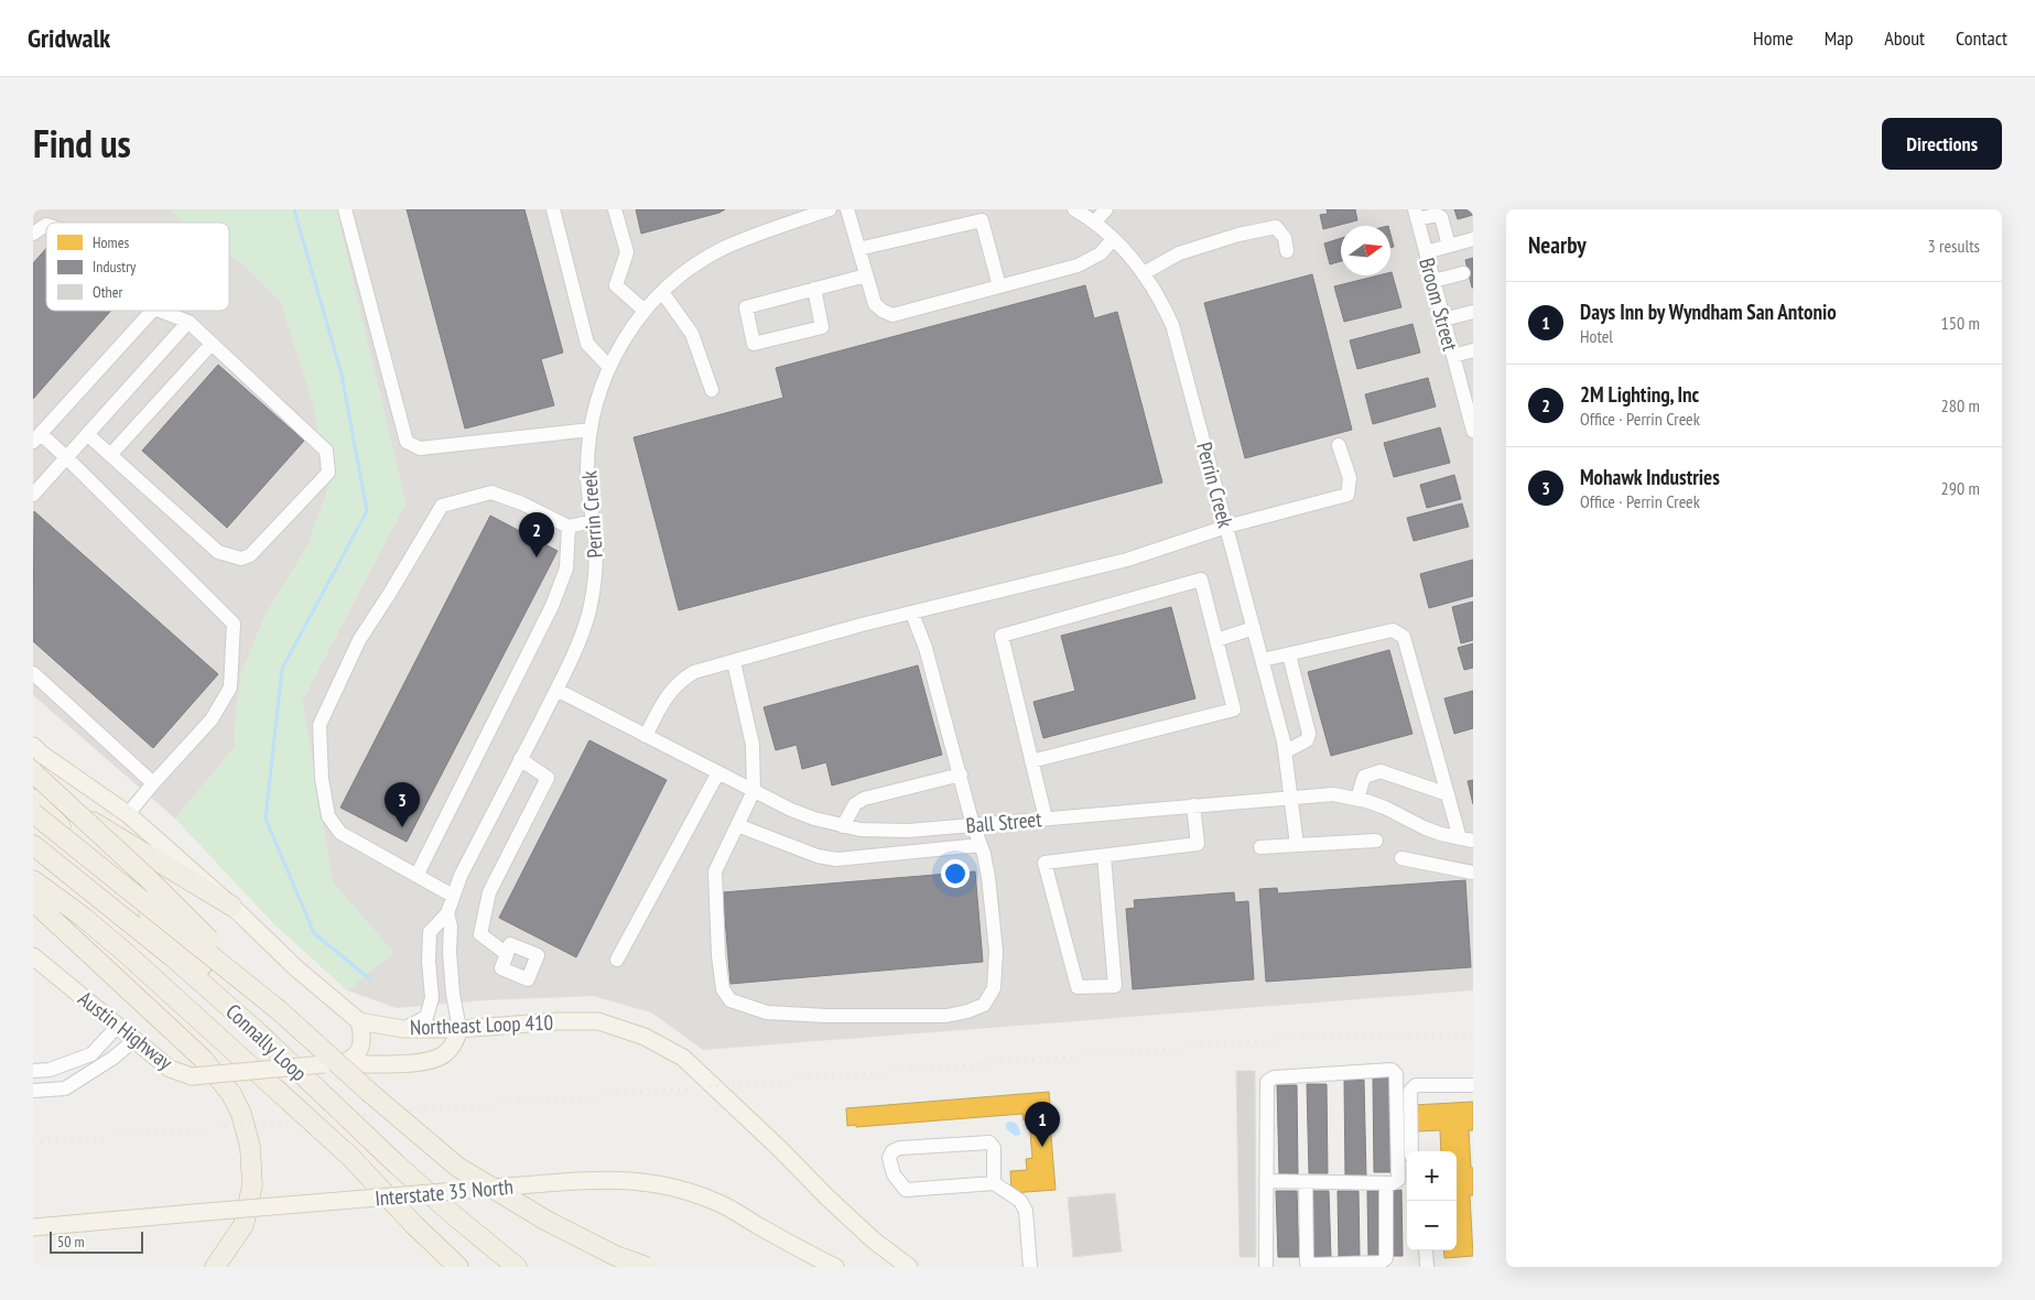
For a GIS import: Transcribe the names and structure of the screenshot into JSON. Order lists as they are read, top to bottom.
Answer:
{
  "streets": {
    "highway": ["Connally Loop"],
    "main road": ["Northeast Loop 410", "Austin Highway", "Interstate 35 North"],
    "street": ["Broom Street", "Perrin Creek", "Ball Street"]
  },
  "crossings": [
    ["Perrin Creek", "Ball Street"],
    ["Perrin Creek", "Northeast Loop 410"],
    ["Perrin Creek", "Austin Highway"],
    ["Northeast Loop 410", "Austin Highway"]
  ],
  "legend": ["Homes", "Industry", "Other"],
  "scale_bar": "50 m",
  "north": "right",
  "page": {
    "header": "Gridwalk",
    "nav": [
      "Home",
      "Map",
      "About",
      "Contact"
    ],
    "title": "Find us",
    "buttons": "Directions",
    "heading": ["Nearby", "3 results"],
    "list": [
      {
        "mark": "1",
        "name": "Days Inn by Wyndham San Antonio",
        "note": "Hotel",
        "value": "150 m"
      },
      {
        "mark": "2",
        "name": "2M Lighting, Inc",
        "note": "Office · Perrin Creek",
        "value": "280 m"
      },
      {
        "mark": "3",
        "name": "Mohawk Industries",
        "note": "Office · Perrin Creek",
        "value": "290 m"
      }
    ],
    "pins": ["2", "3", "1"],
    "map_buttons": ["+", "−"],
    "scale": "50 m"
  }
}
